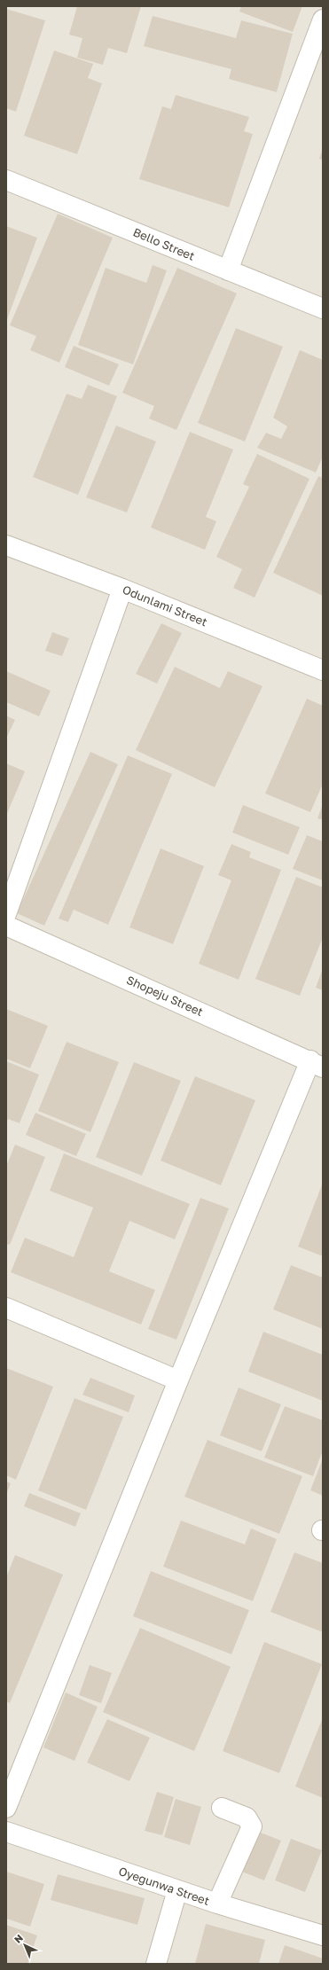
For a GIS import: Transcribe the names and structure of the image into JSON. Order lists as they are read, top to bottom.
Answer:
{
  "streets": {
    "street": [
      "Bello Street",
      "Odunlami Street",
      "Shopeju Street",
      "Oyegunwa Street"
    ]
  },
  "north": "top left"
}
